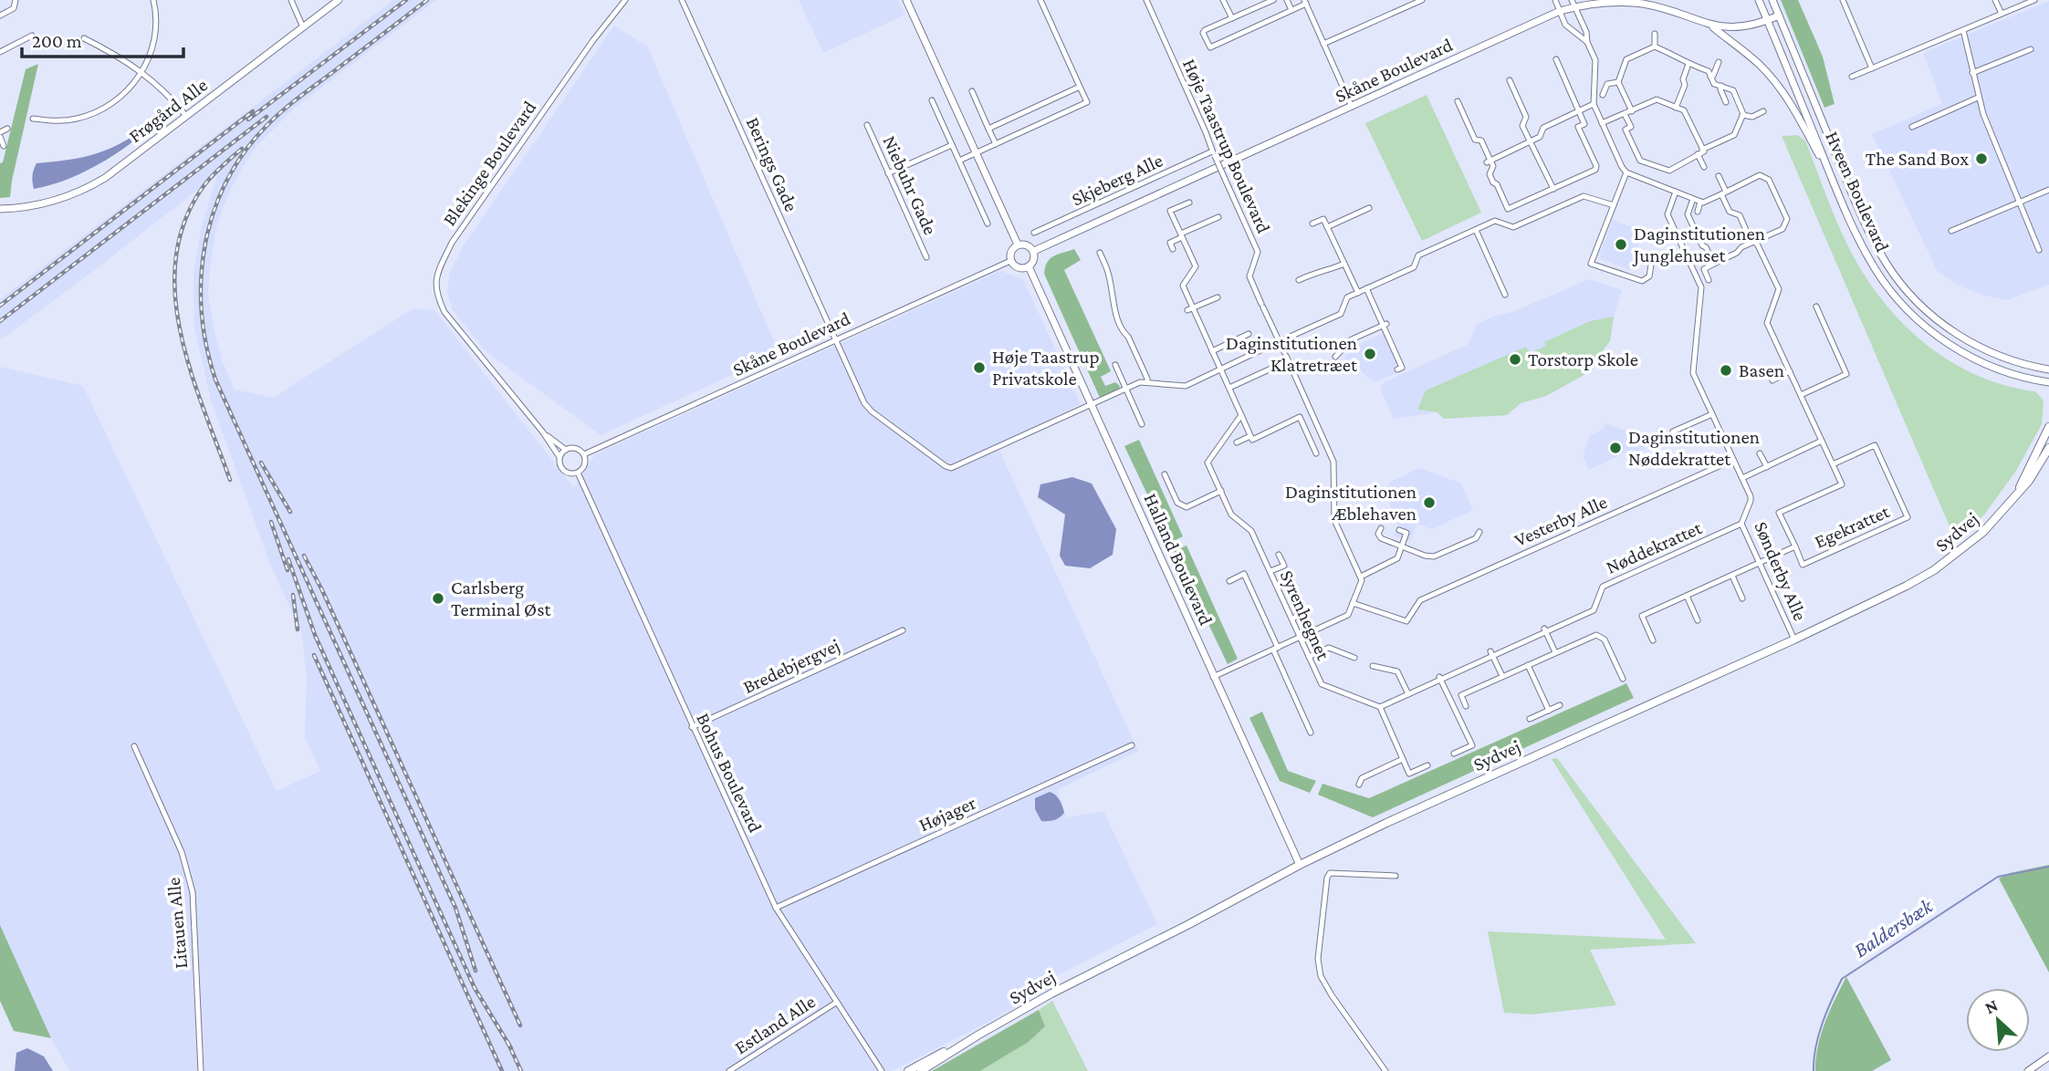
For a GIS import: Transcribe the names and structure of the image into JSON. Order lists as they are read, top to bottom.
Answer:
{
  "streets": {
    "main road": ["Sydvej"],
    "street": [
      "Skåne Boulevard",
      "Frøgård Alle",
      "Høje Taastrup Boulevard",
      "Blekinge Boulevard",
      "Berings Gade",
      "Skjeberg Alle",
      "Niebuhr Gade",
      "Hveen Boulevard",
      "Vesterby Alle",
      "Egekrattet",
      "Nøddekrattet",
      "Halland Boulevard",
      "Sønderby Alle",
      "Syrenhegnet",
      "Bredebjergvej",
      "Bohus Boulevard",
      "Højager",
      "Litauen Alle",
      "Estland Alle"
    ]
  },
  "crossings": [
    ["Skåne Boulevard", "Berings Gade"],
    ["Skåne Boulevard", "Hveen Boulevard"],
    ["Skåne Boulevard", "Halland Boulevard"],
    ["Skåne Boulevard", "Bohus Boulevard"],
    ["Høje Taastrup Boulevard", "Skjeberg Alle"],
    ["Berings Gade", "Halland Boulevard"],
    ["Vesterby Alle", "Sønderby Alle"],
    ["Egekrattet", "Sønderby Alle"],
    ["Sydvej", "Halland Boulevard"],
    ["Sydvej", "Sønderby Alle"],
    ["Nøddekrattet", "Sønderby Alle"],
    ["Bredebjergvej", "Bohus Boulevard"],
    ["Bohus Boulevard", "Højager"],
    ["Bohus Boulevard", "Estland Alle"]
  ],
  "water": ["Baldersbæk"],
  "places": [
    "The Sand Box",
    "Daginstitutionen Junglehuset",
    "Daginstitutionen Klatretræet",
    "Torstorp Skole",
    "Høje Taastrup Privatskole",
    "Basen",
    "Daginstitutionen Nøddekrattet",
    "Daginstitutionen Æblehaven",
    "Carlsberg Terminal Øst"
  ],
  "scale_bar": "200 m",
  "north": "top left"
}
